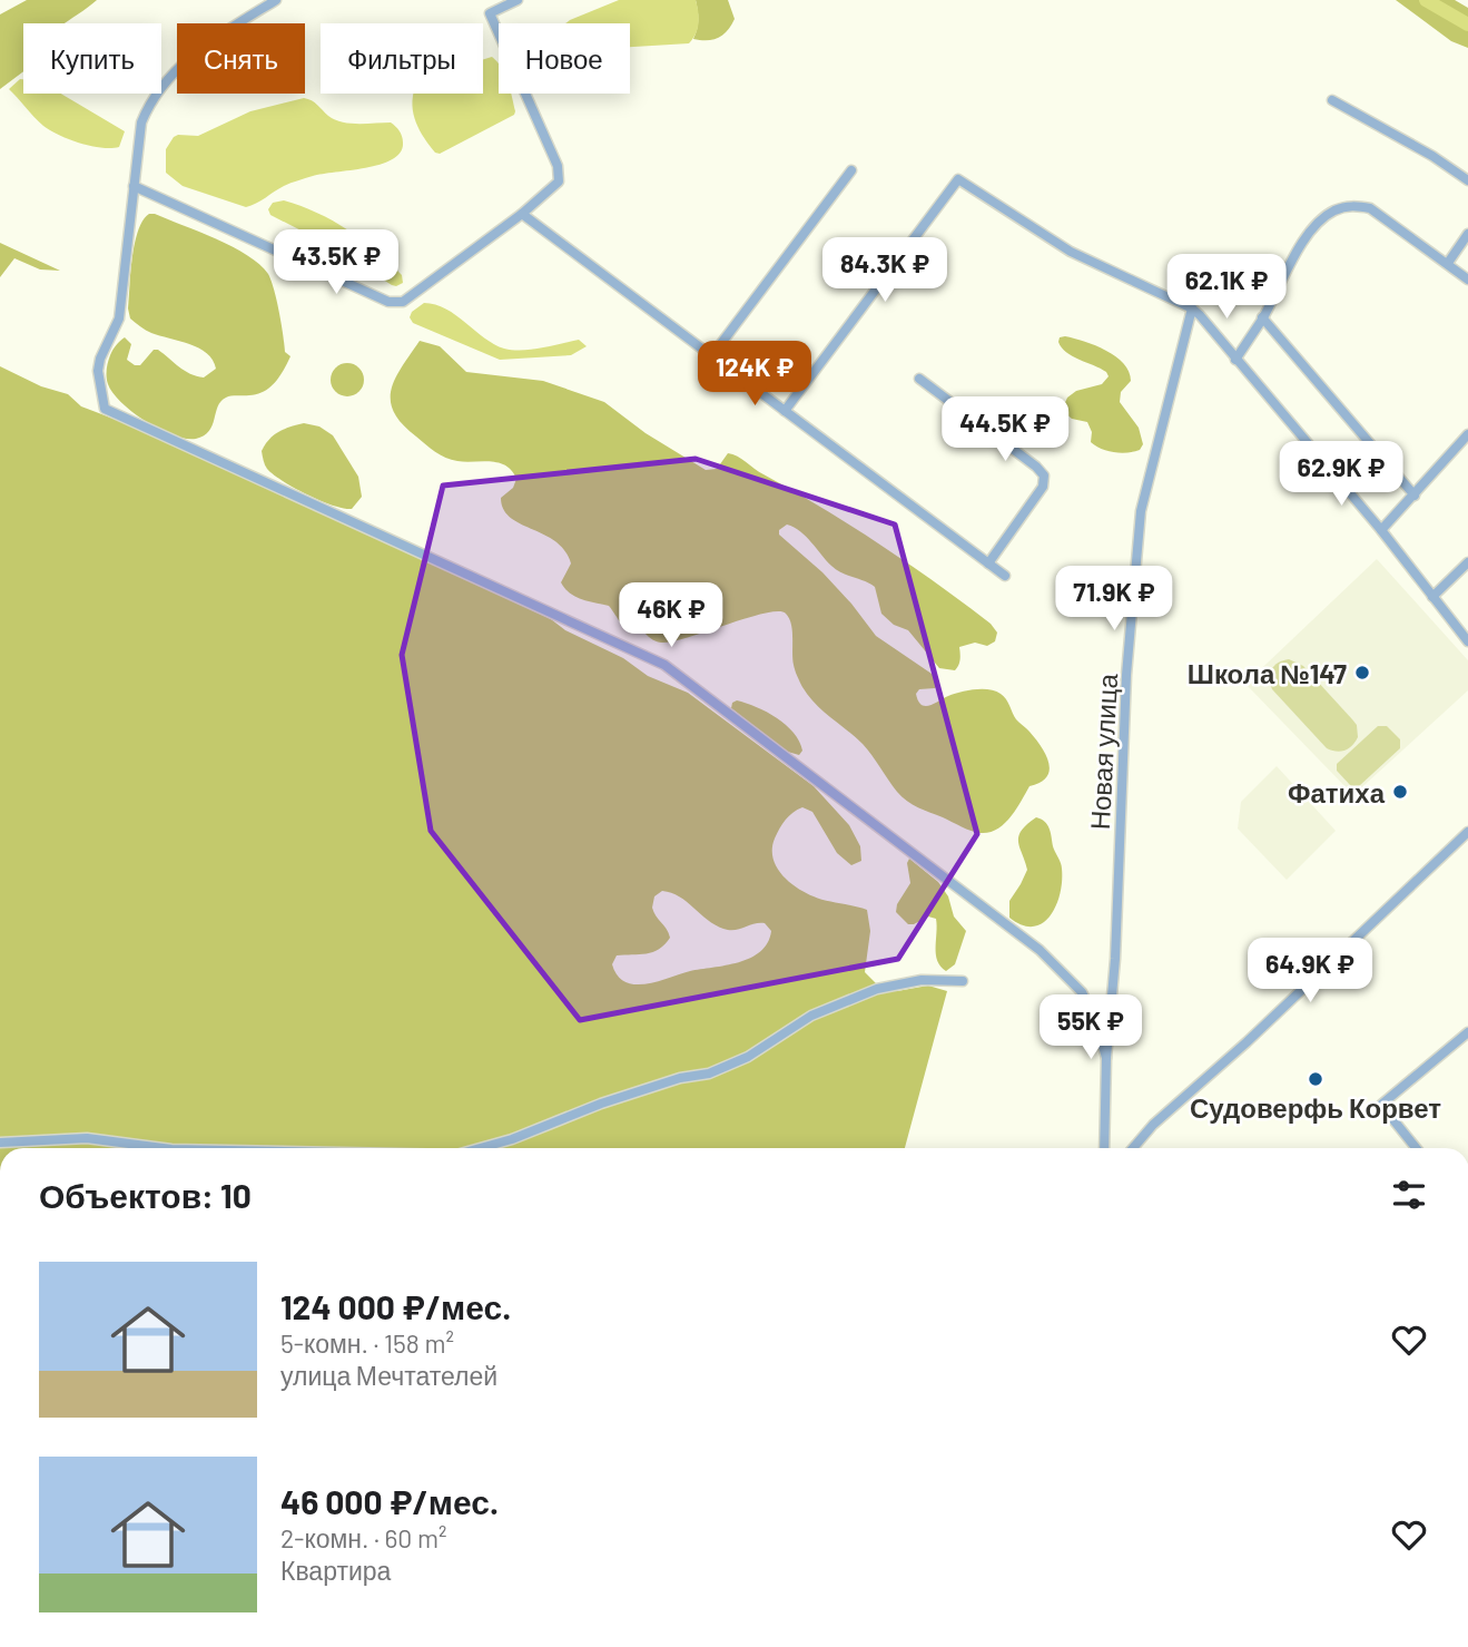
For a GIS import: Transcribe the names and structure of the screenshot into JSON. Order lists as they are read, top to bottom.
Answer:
{
  "streets": {
    "street": ["Новая улица"]
  },
  "places": ["Школа №147", "Фатиха", "Судоверфь Корвет"],
  "page": {
    "chip": [
      "Купить",
      "Снять",
      "Фильтры",
      "Новое"
    ],
    "price": [
      "43.5K ₽",
      "84.3K ₽",
      "62.1K ₽",
      "124K ₽",
      "44.5K ₽",
      "62.9K ₽",
      "71.9K ₽",
      "46K ₽",
      "64.9K ₽",
      "55K ₽"
    ],
    "heading": "Объектов: 10",
    "list": [
      {
        "name": "124 000 ₽/мес.",
        "note": "5-комн. · 158 m² · улица Мечтателей"
      },
      {
        "name": "46 000 ₽/мес.",
        "note": "2-комн. · 60 m² · Квартира"
      }
    ]
  }
}
